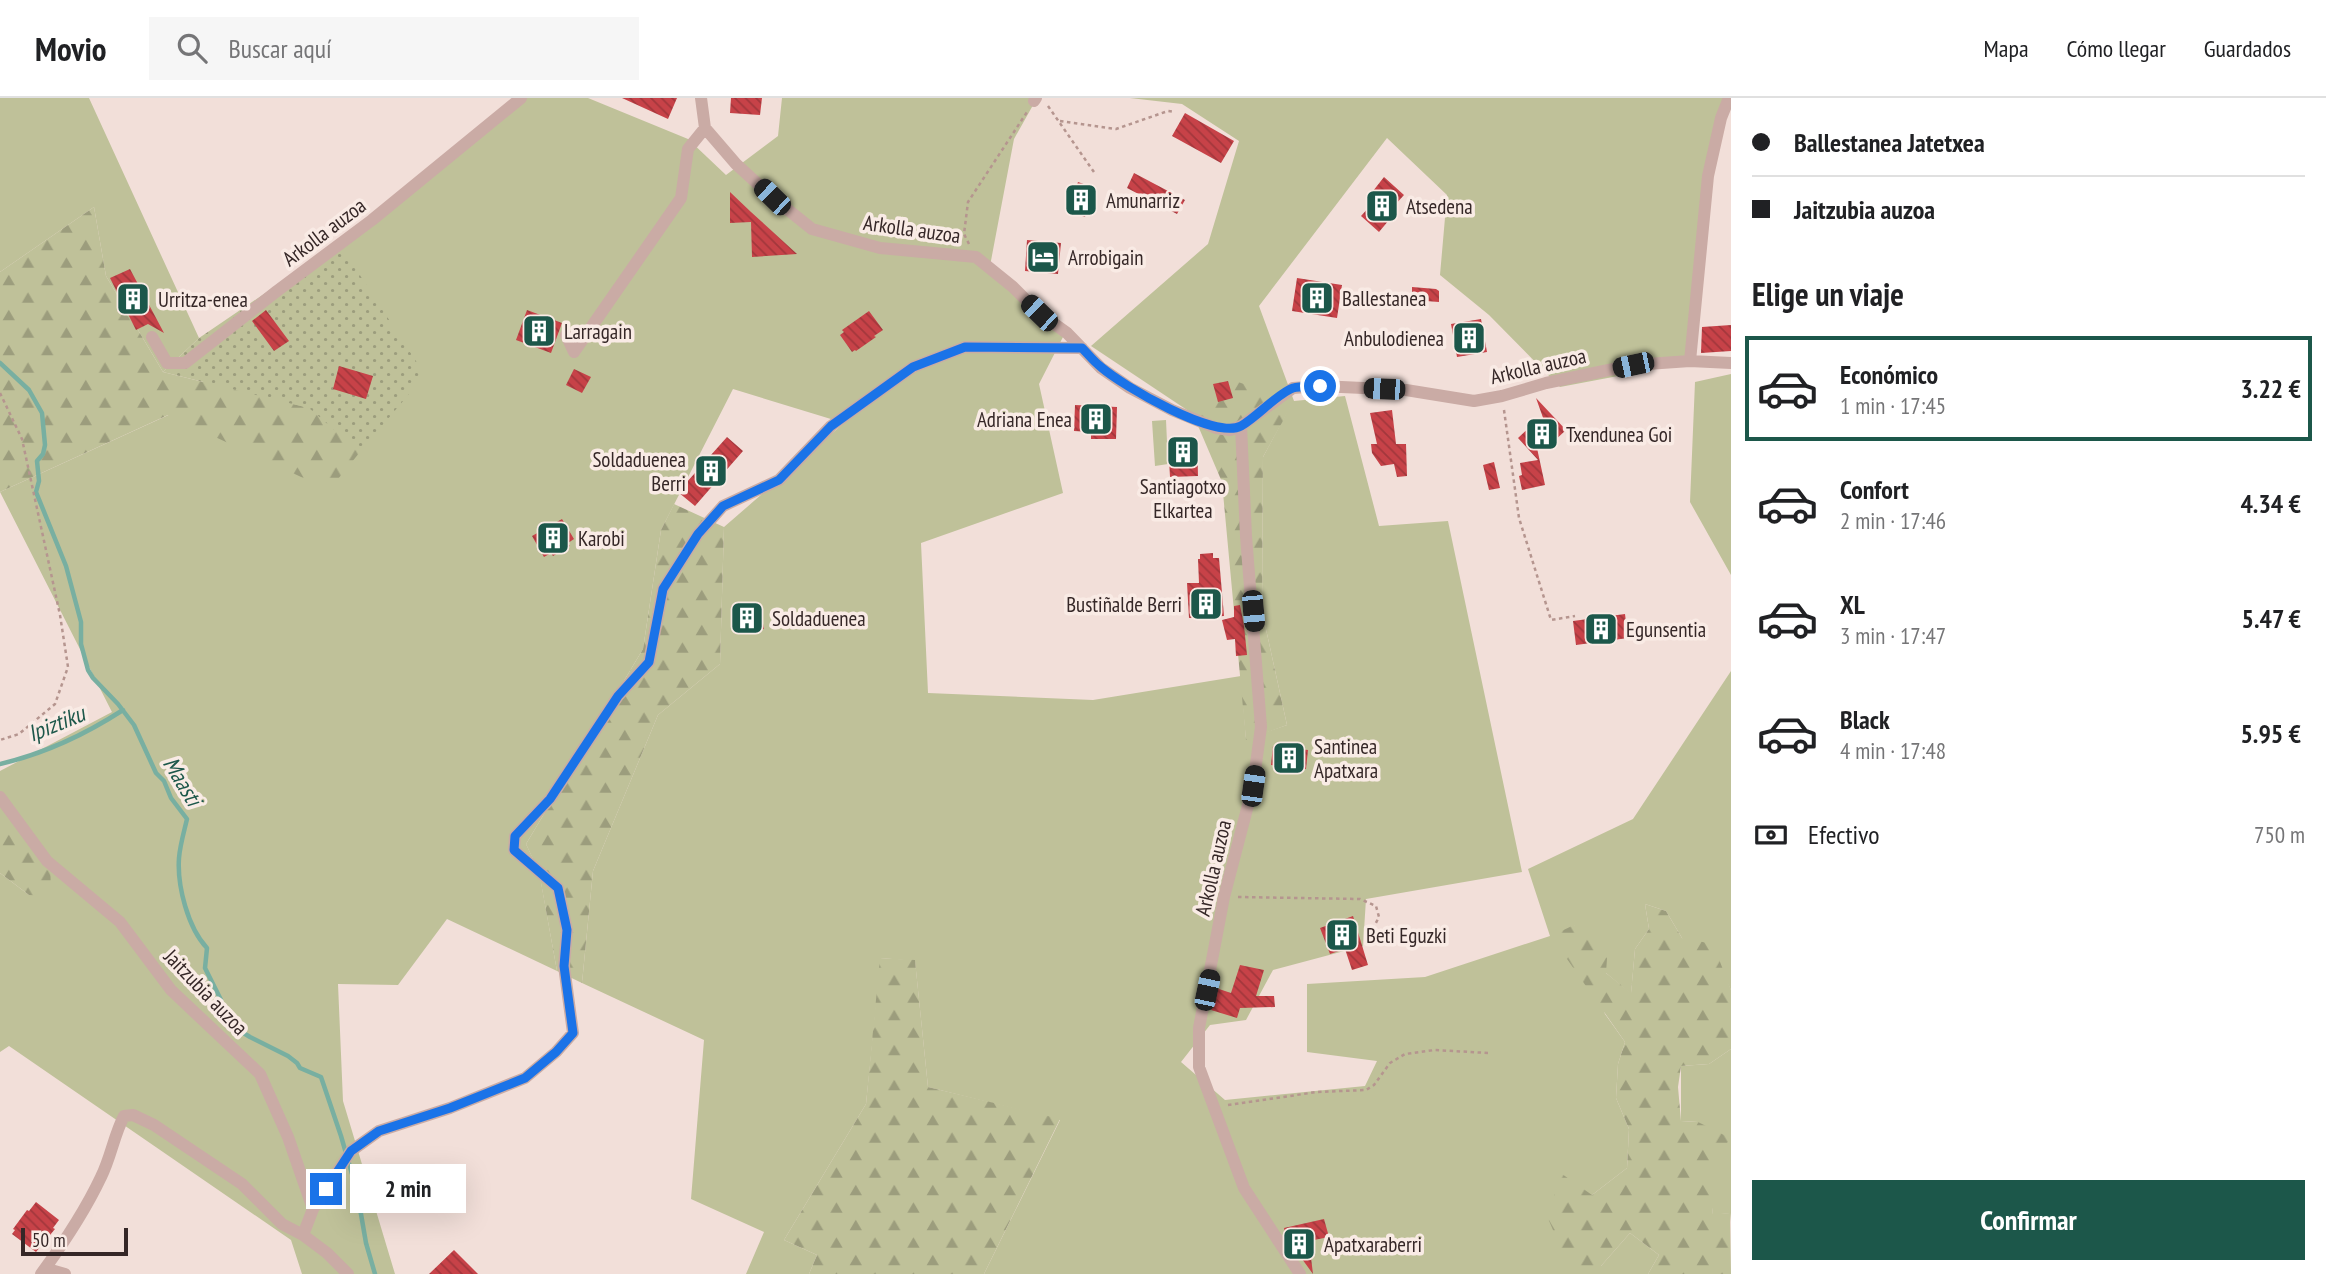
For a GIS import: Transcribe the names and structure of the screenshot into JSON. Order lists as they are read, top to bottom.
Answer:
{
  "streets": {
    "street": ["Arkolla auzoa", "Jaitzubia auzoa"]
  },
  "water": ["Ipiztiku", "Maasti"],
  "places": {
    "building": [
      "Amunarriz",
      "Atsedena",
      "Ballestanea",
      "Urritza-enea",
      "Larragain",
      "Anbulodienea",
      "Adriana Enea",
      "Txendunea Goi",
      "Santiagotxo Elkartea",
      "Soldaduenea Berri",
      "Karobi",
      "Bustiñalde Berri",
      "Soldaduenea",
      "Egunsentia",
      "Santinea Apatxara",
      "Beti Eguzki",
      "Apatxaraberri"
    ],
    "hotel": ["Arrobigain"]
  },
  "scale_bar": "50 m",
  "page": {
    "header": "Movio",
    "search": "Buscar aquí",
    "nav": ["Mapa", "Cómo llegar", "Guardados"],
    "banner": ["Ballestanea Jatetxea", "Jaitzubia auzoa"],
    "heading": "Elige un viaje",
    "list": [
      {
        "name": "Económico",
        "note": "1 min · 17:45",
        "value": "3.22 €"
      },
      {
        "name": "Confort",
        "note": "2 min · 17:46",
        "value": "4.34 €"
      },
      {
        "name": "XL",
        "note": "3 min · 17:47",
        "value": "5.47 €"
      },
      {
        "name": "Black",
        "note": "4 min · 17:48",
        "value": "5.95 €"
      }
    ],
    "pay": ["Efectivo", "750 m"],
    "bubble": "2 min",
    "buttons": "Confirmar",
    "scale": "50 m"
  }
}
